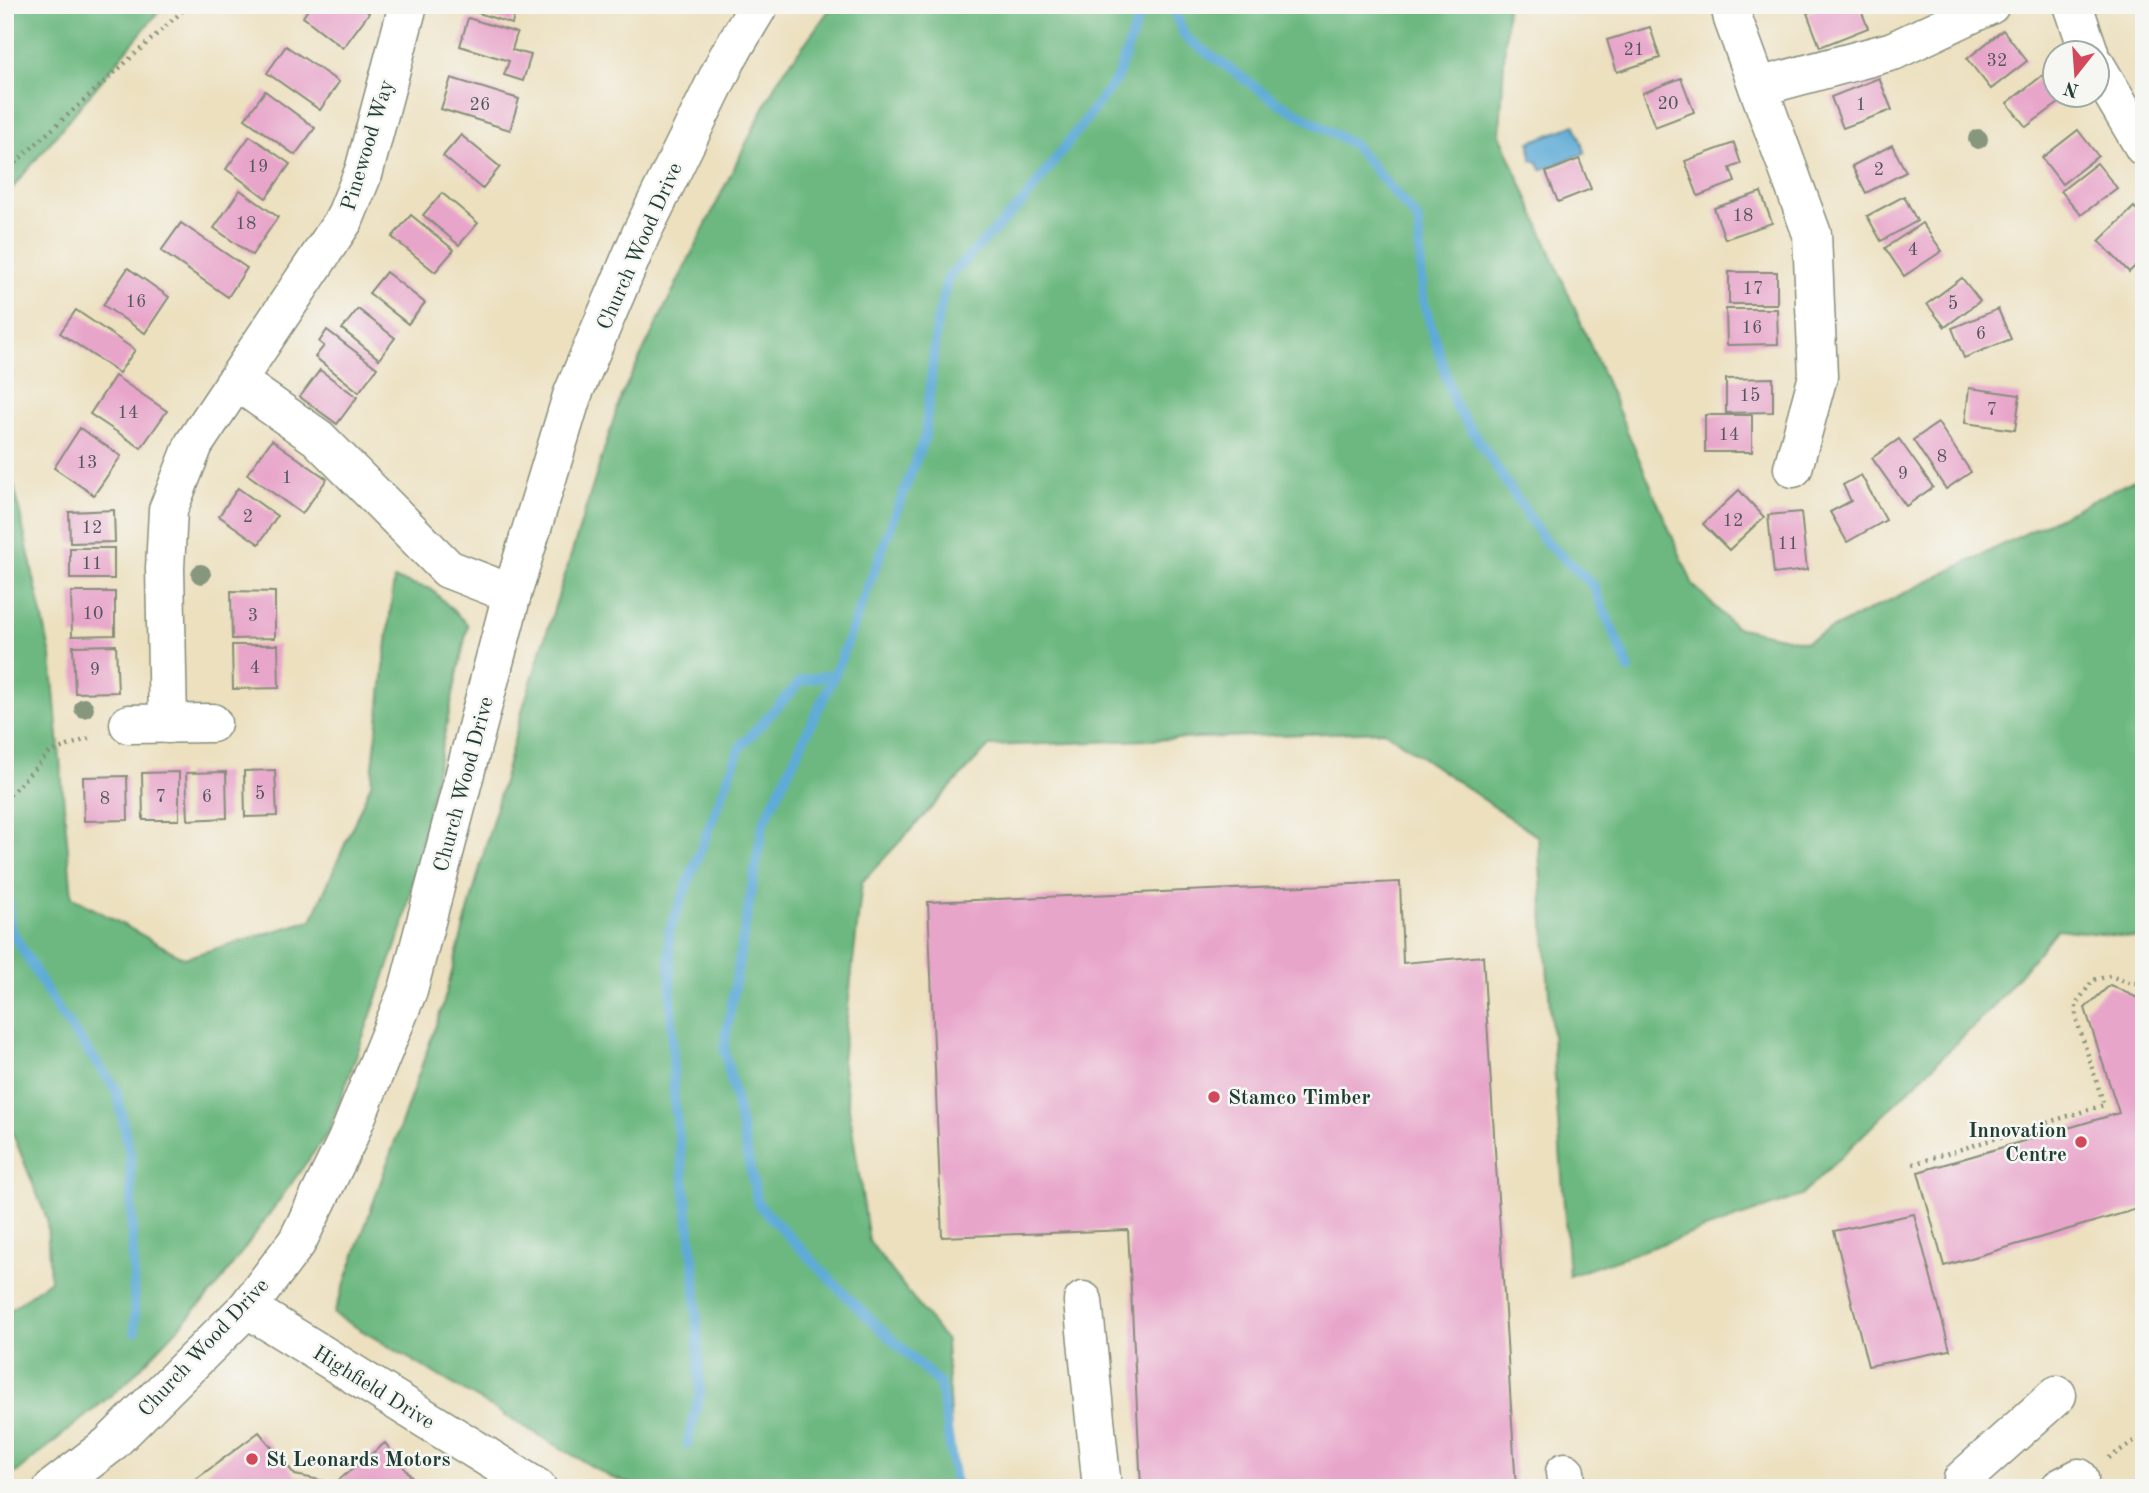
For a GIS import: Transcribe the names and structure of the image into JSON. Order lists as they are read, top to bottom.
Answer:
{
  "streets": {
    "street": ["Pinewood Way", "Church Wood Drive", "Highfield Drive"]
  },
  "crossings": [
    ["Church Wood Drive", "Highfield Drive"]
  ],
  "places": ["Stamco Timber", "Innovation Centre", "St Leonards Motors"],
  "house_numbers": [
    "21",
    "32",
    "20",
    "26",
    "1",
    "19",
    "2",
    "18",
    "18",
    "4",
    "17",
    "16",
    "5",
    "16",
    "6",
    "15",
    "7",
    "14",
    "14",
    "8",
    "13",
    "9",
    "1",
    "2",
    "12",
    "12",
    "11",
    "11",
    "10",
    "3",
    "4",
    "9",
    "5",
    "7",
    "6",
    "8"
  ],
  "north": "bottom"
}
